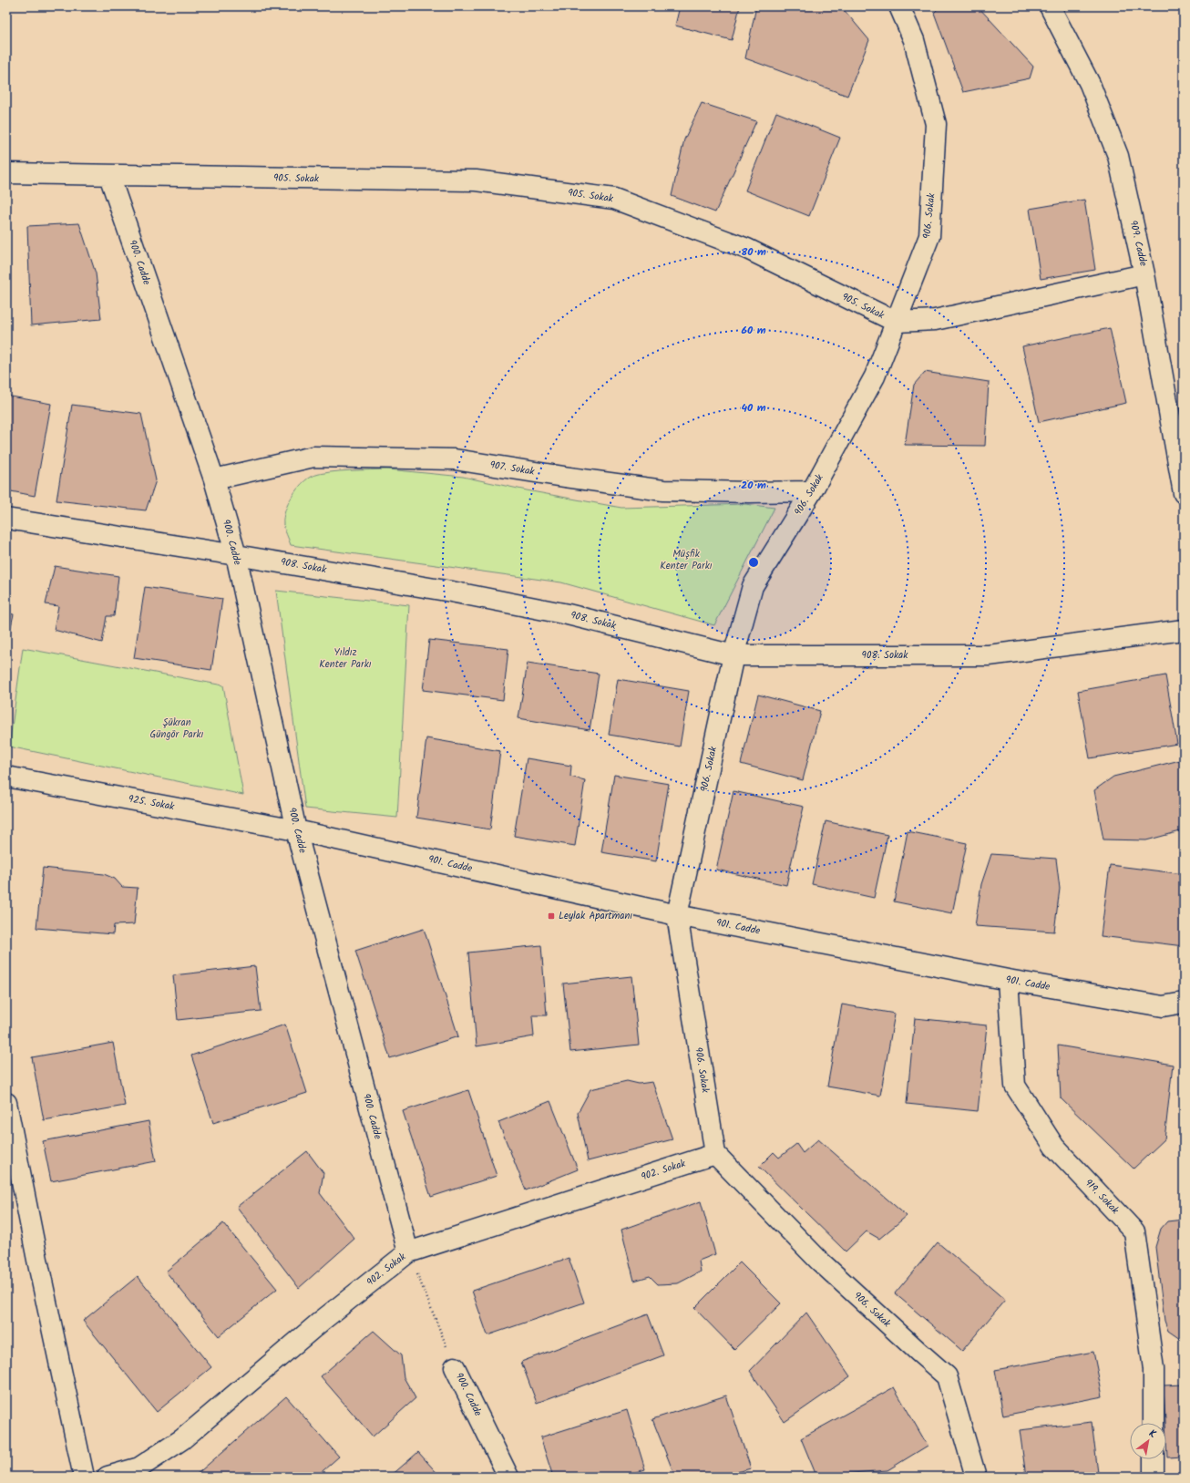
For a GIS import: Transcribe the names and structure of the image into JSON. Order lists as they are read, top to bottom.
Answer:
{
  "streets": {
    "street": [
      "905. Sokak",
      "906. Sokak",
      "909. Cadde",
      "900. Cadde",
      "907. Sokak",
      "908. Sokak",
      "925. Sokak",
      "901. Cadde",
      "902. Sokak",
      "919. Sokak"
    ]
  },
  "crossings": [
    ["905. Sokak", "906. Sokak"],
    ["905. Sokak", "909. Cadde"],
    ["905. Sokak", "900. Cadde"],
    ["906. Sokak", "907. Sokak"],
    ["906. Sokak", "908. Sokak"],
    ["906. Sokak", "901. Cadde"],
    ["906. Sokak", "902. Sokak"],
    ["900. Cadde", "907. Sokak"],
    ["900. Cadde", "908. Sokak"],
    ["900. Cadde", "925. Sokak"],
    ["900. Cadde", "901. Cadde"],
    ["900. Cadde", "902. Sokak"],
    ["925. Sokak", "901. Cadde"],
    ["901. Cadde", "919. Sokak"]
  ],
  "parks": ["Müşfik Kenter Parkı", "Yıldız Kenter Parkı", "Şükran Güngör Parkı"],
  "places": {
    "transit": ["Leylak Apartmanı"]
  },
  "north": "top right",
  "rings": [
    "80 m",
    "60 m",
    "40 m",
    "20 m"
  ]
}
